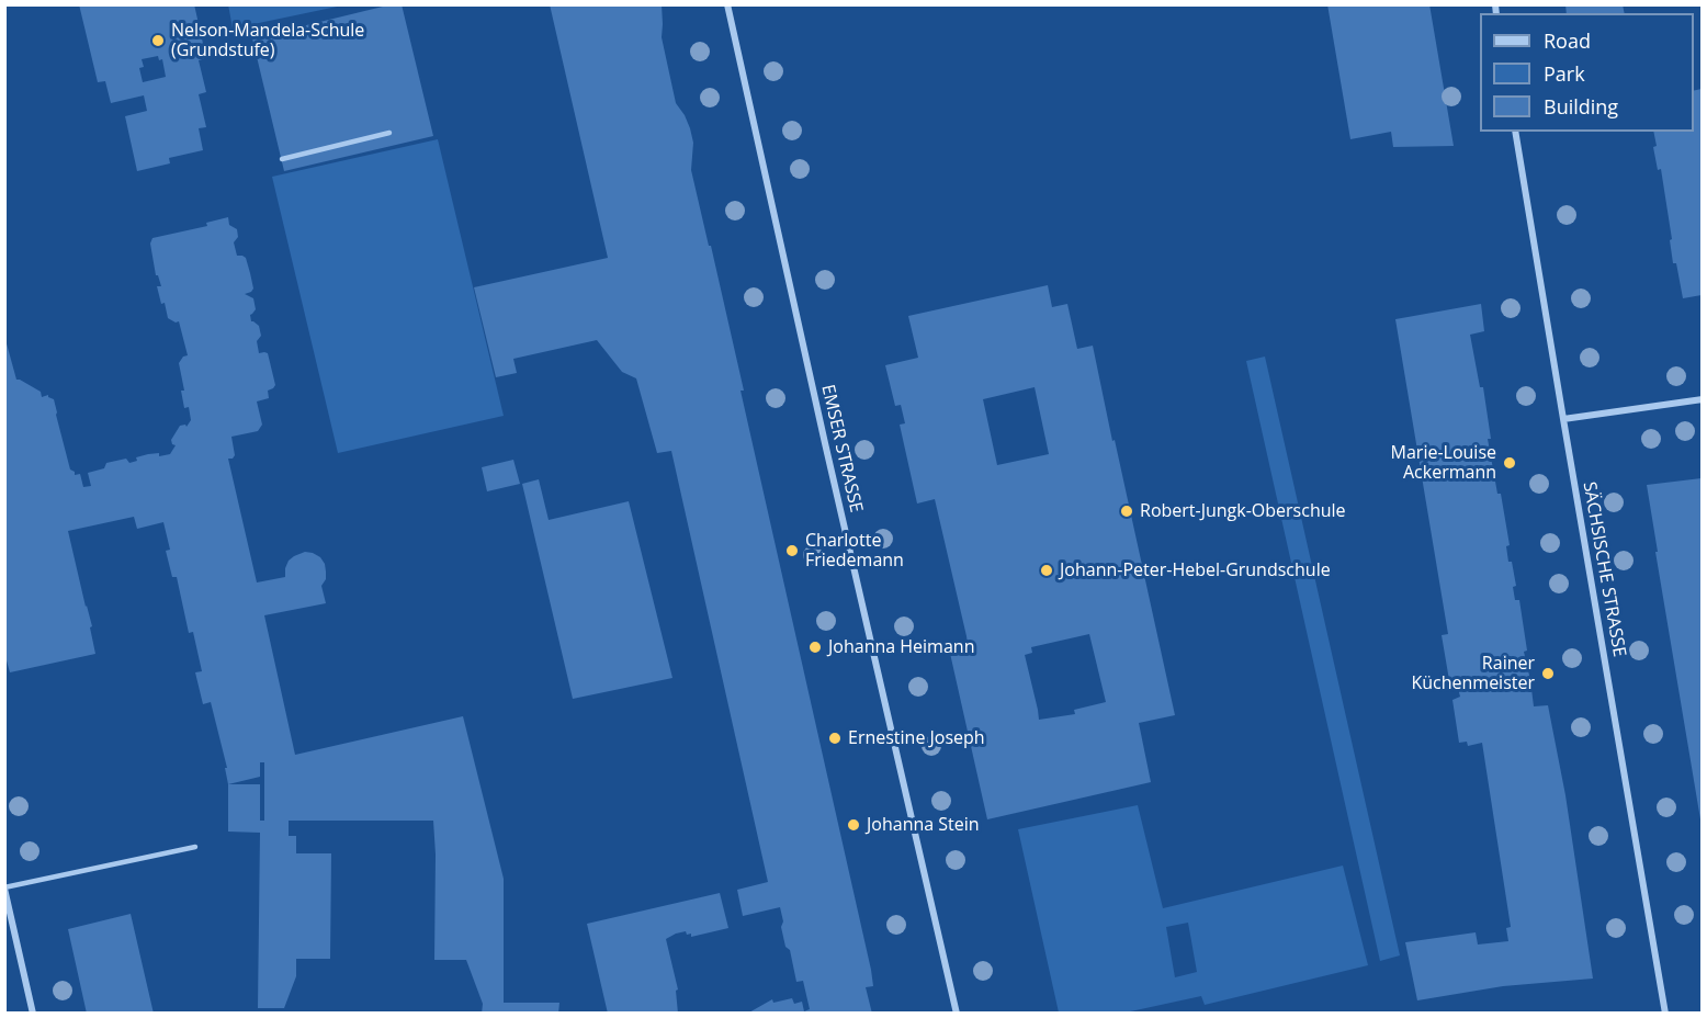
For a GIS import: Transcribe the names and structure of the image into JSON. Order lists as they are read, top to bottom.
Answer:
{
  "streets": {
    "street": ["EMSER STRASSE", "SÄCHSISCHE STRASSE"]
  },
  "places": [
    "Nelson-Mandela-Schule (Grundstufe)",
    "Marie-Louise Ackermann",
    "Robert-Jungk-Oberschule",
    "Charlotte Friedemann",
    "Johann-Peter-Hebel-Grundschule",
    "Johanna Heimann",
    "Rainer Küchenmeister",
    "Ernestine Joseph",
    "Johanna Stein"
  ],
  "legend": ["Road", "Park", "Building"]
}
